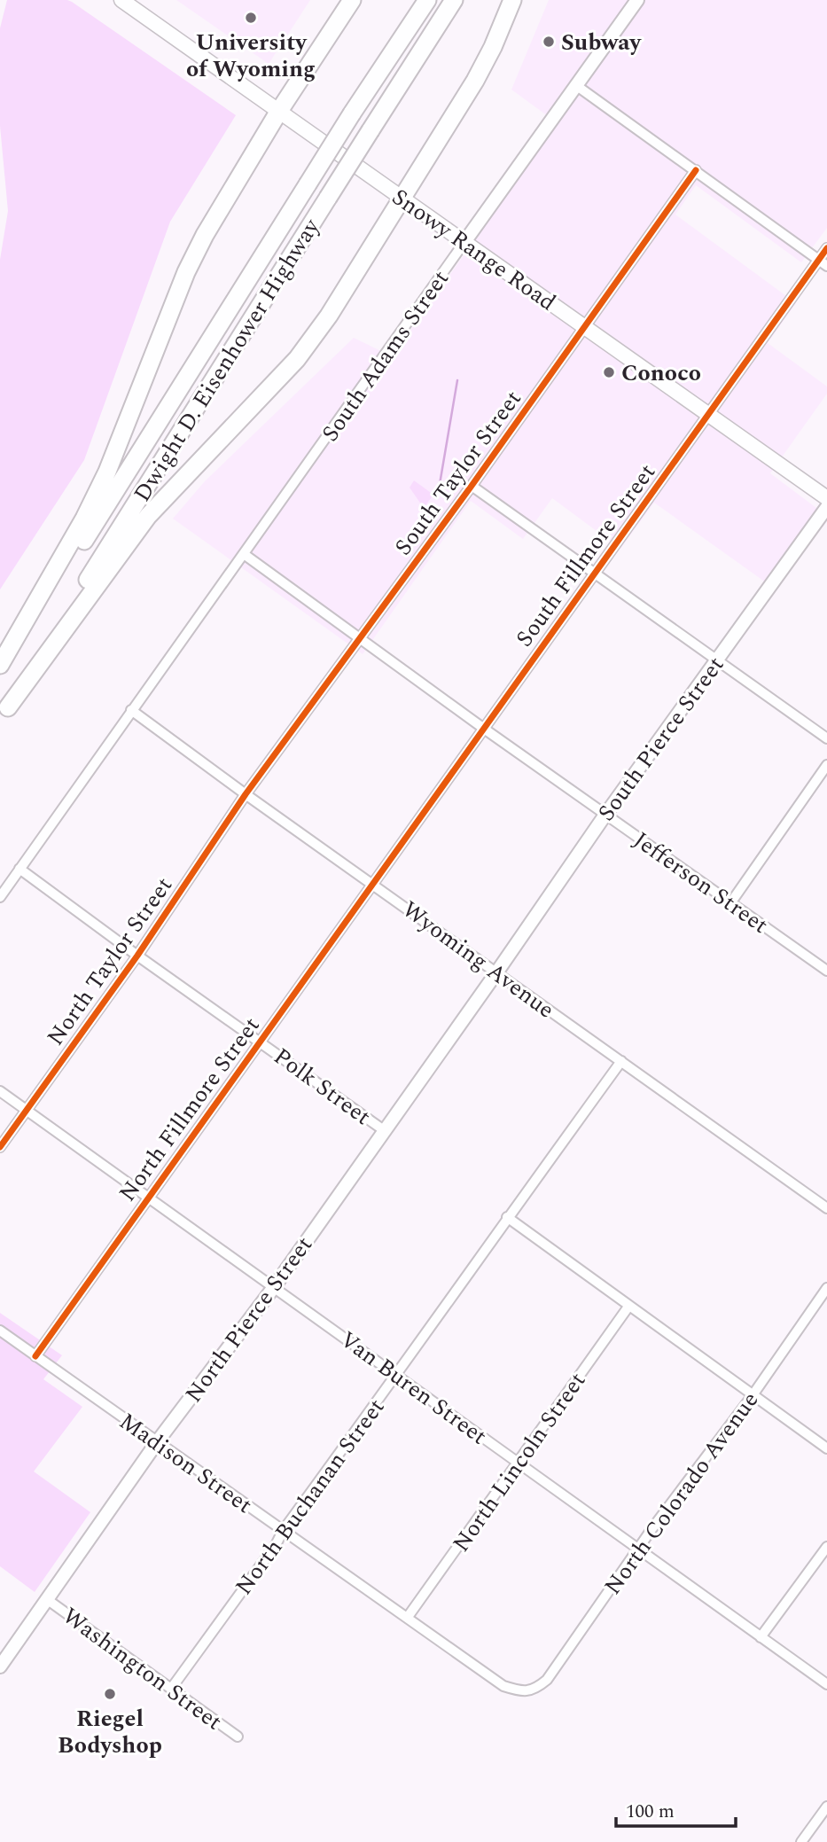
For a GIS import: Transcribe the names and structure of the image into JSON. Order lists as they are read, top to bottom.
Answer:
{
  "streets": {
    "highway": ["Dwight D. Eisenhower Highway"],
    "main road": [
      "Snowy Range Road",
      "South Adams Street",
      "South Pierce Street",
      "North Pierce Street"
    ],
    "street": [
      "South Taylor Street",
      "South Fillmore Street",
      "Jefferson Street",
      "Wyoming Avenue",
      "North Taylor Street",
      "Polk Street",
      "North Fillmore Street",
      "Van Buren Street",
      "North Lincoln Street",
      "Madison Street",
      "North Colorado Avenue",
      "North Buchanan Street",
      "Washington Street"
    ]
  },
  "crossings": [
    ["Snowy Range Road", "South Adams Street"],
    ["Snowy Range Road", "South Taylor Street"],
    ["Snowy Range Road", "South Fillmore Street"],
    ["South Adams Street", "Jefferson Street"],
    ["South Adams Street", "Wyoming Avenue"],
    ["South Adams Street", "Polk Street"],
    ["South Taylor Street", "Jefferson Street"],
    ["South Taylor Street", "Wyoming Avenue"],
    ["South Taylor Street", "North Taylor Street"],
    ["South Fillmore Street", "Jefferson Street"],
    ["South Fillmore Street", "Wyoming Avenue"],
    ["South Fillmore Street", "North Fillmore Street"],
    ["South Pierce Street", "Jefferson Street"],
    ["South Pierce Street", "Wyoming Avenue"],
    ["South Pierce Street", "North Pierce Street"],
    ["Wyoming Avenue", "North Taylor Street"],
    ["Wyoming Avenue", "North Fillmore Street"],
    ["Wyoming Avenue", "North Pierce Street"],
    ["Wyoming Avenue", "North Buchanan Street"],
    ["North Taylor Street", "Polk Street"],
    ["North Taylor Street", "Van Buren Street"],
    ["Polk Street", "North Fillmore Street"],
    ["Polk Street", "North Pierce Street"],
    ["North Fillmore Street", "Van Buren Street"],
    ["North Fillmore Street", "Madison Street"],
    ["North Pierce Street", "Van Buren Street"],
    ["North Pierce Street", "Madison Street"],
    ["North Pierce Street", "Washington Street"],
    ["Van Buren Street", "North Lincoln Street"],
    ["Van Buren Street", "North Colorado Avenue"],
    ["Van Buren Street", "North Buchanan Street"],
    ["North Lincoln Street", "Madison Street"],
    ["Madison Street", "North Colorado Avenue"],
    ["Madison Street", "North Buchanan Street"],
    ["North Buchanan Street", "Washington Street"]
  ],
  "places": [
    "University of Wyoming",
    "Subway",
    "Conoco",
    "Riegel Bodyshop"
  ],
  "scale_bar": "100 m"
}
